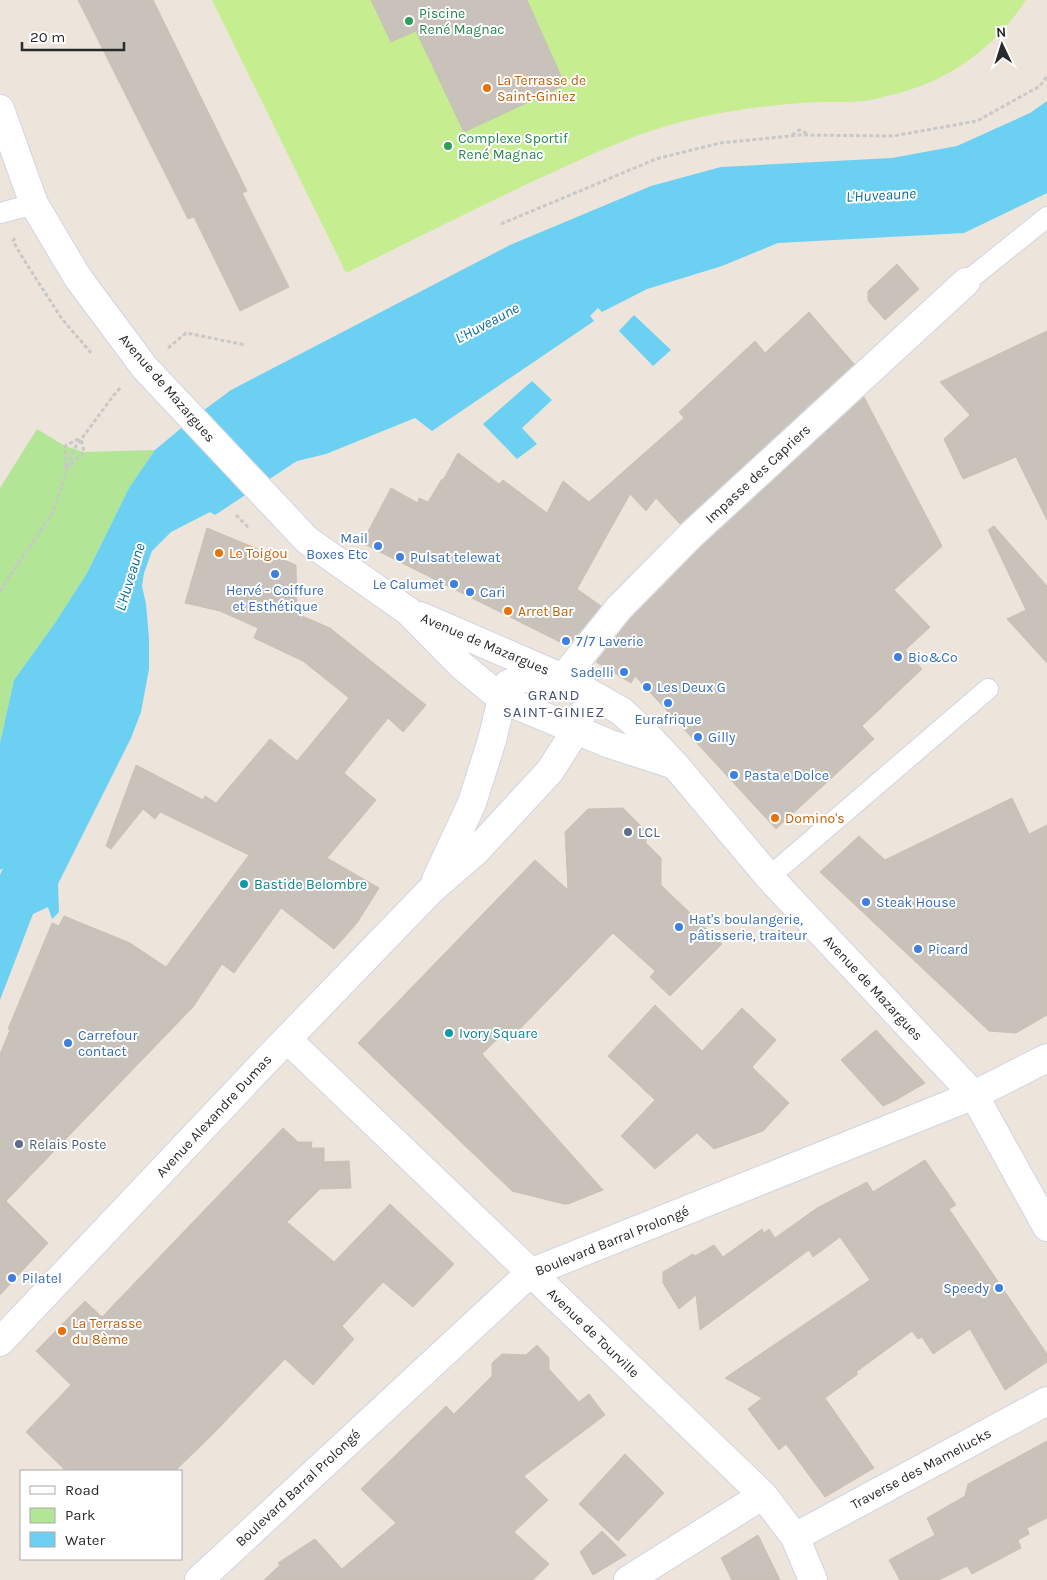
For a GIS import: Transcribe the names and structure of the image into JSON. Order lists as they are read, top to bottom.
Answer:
{
  "streets": {
    "street": [
      "Avenue de Mazargues",
      "Impasse des Capriers",
      "Avenue Alexandre Dumas",
      "Boulevard Barral Prolongé",
      "Avenue de Tourville",
      "Traverse des Mamelucks"
    ]
  },
  "crossings": [
    ["Avenue de Mazargues", "Impasse des Capriers"],
    ["Avenue de Mazargues", "Avenue Alexandre Dumas"],
    ["Avenue de Mazargues", "Boulevard Barral Prolongé"],
    ["Avenue Alexandre Dumas", "Avenue de Tourville"],
    ["Boulevard Barral Prolongé", "Avenue de Tourville"],
    ["Avenue de Tourville", "Traverse des Mamelucks"]
  ],
  "districts": ["GRAND SAINT-GINIEZ"],
  "water": ["L'Huveaune"],
  "places": [
    "Piscine René Magnac",
    "La Terrasse de Saint-Giniez",
    "Complexe Sportif René Magnac",
    "Mail Boxes Etc",
    "Le Toigou",
    "Pulsat telewat",
    "Hervé - Coiffure et Esthétique",
    "Le Calumet",
    "Cari",
    "Arret Bar",
    "7/7 Laverie",
    "Bio&Co",
    "Sadelli",
    "Les Deux G",
    "Eurafrique",
    "Gilly",
    "Pasta e Dolce",
    "Domino's",
    "LCL",
    "Bastide Belombre",
    "Steak House",
    "Hat's boulangerie, pâtisserie, traiteur",
    "Picard",
    "Ivory Square",
    "Carrefour contact",
    "Relais Poste",
    "Pilatel",
    "Speedy",
    "La Terrasse du 8ème"
  ],
  "legend": ["Road", "Park", "Water"],
  "scale_bar": "20 m",
  "north": "top"
}
